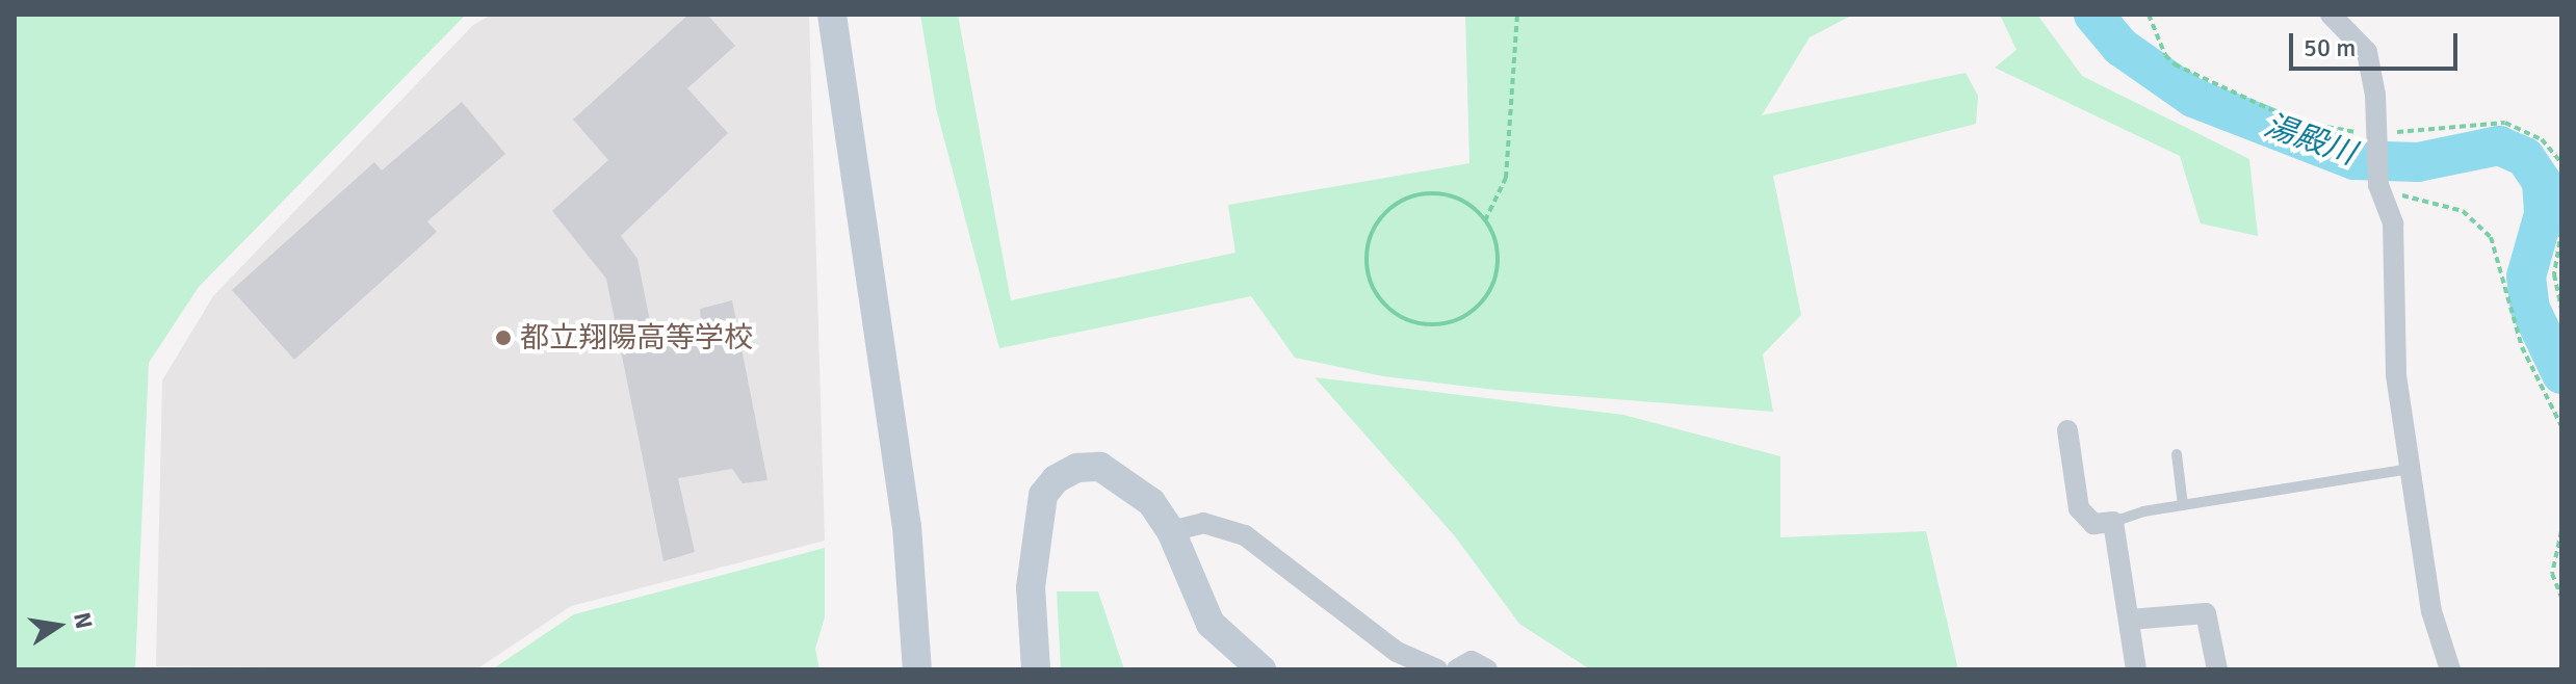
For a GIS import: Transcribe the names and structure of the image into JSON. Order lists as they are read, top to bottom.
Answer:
{
  "water": ["湯殿川"],
  "places": ["都立翔陽高等学校"],
  "scale_bar": "50 m",
  "north": "right"
}
